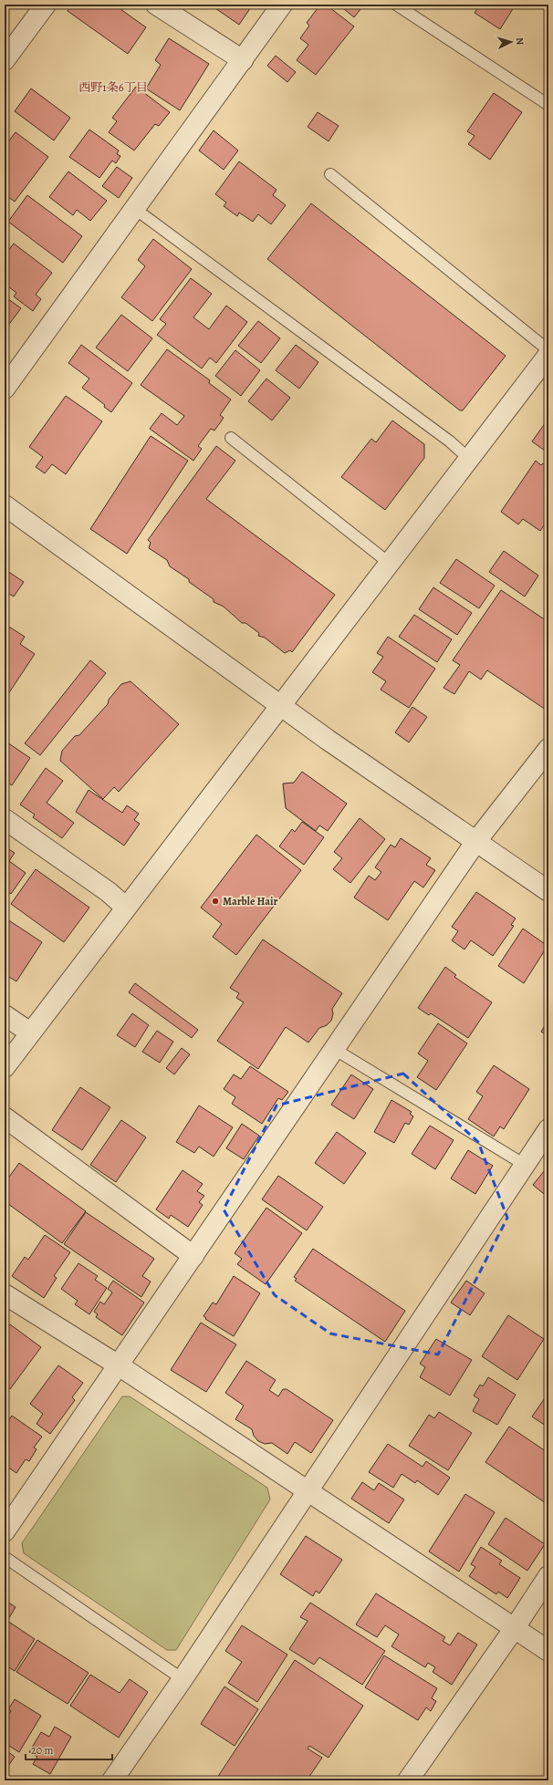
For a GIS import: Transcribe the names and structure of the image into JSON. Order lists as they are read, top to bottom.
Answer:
{
  "districts": ["西野1条6丁目"],
  "places": ["Marble Hair"],
  "scale_bar": "20 m",
  "north": "right"
}
